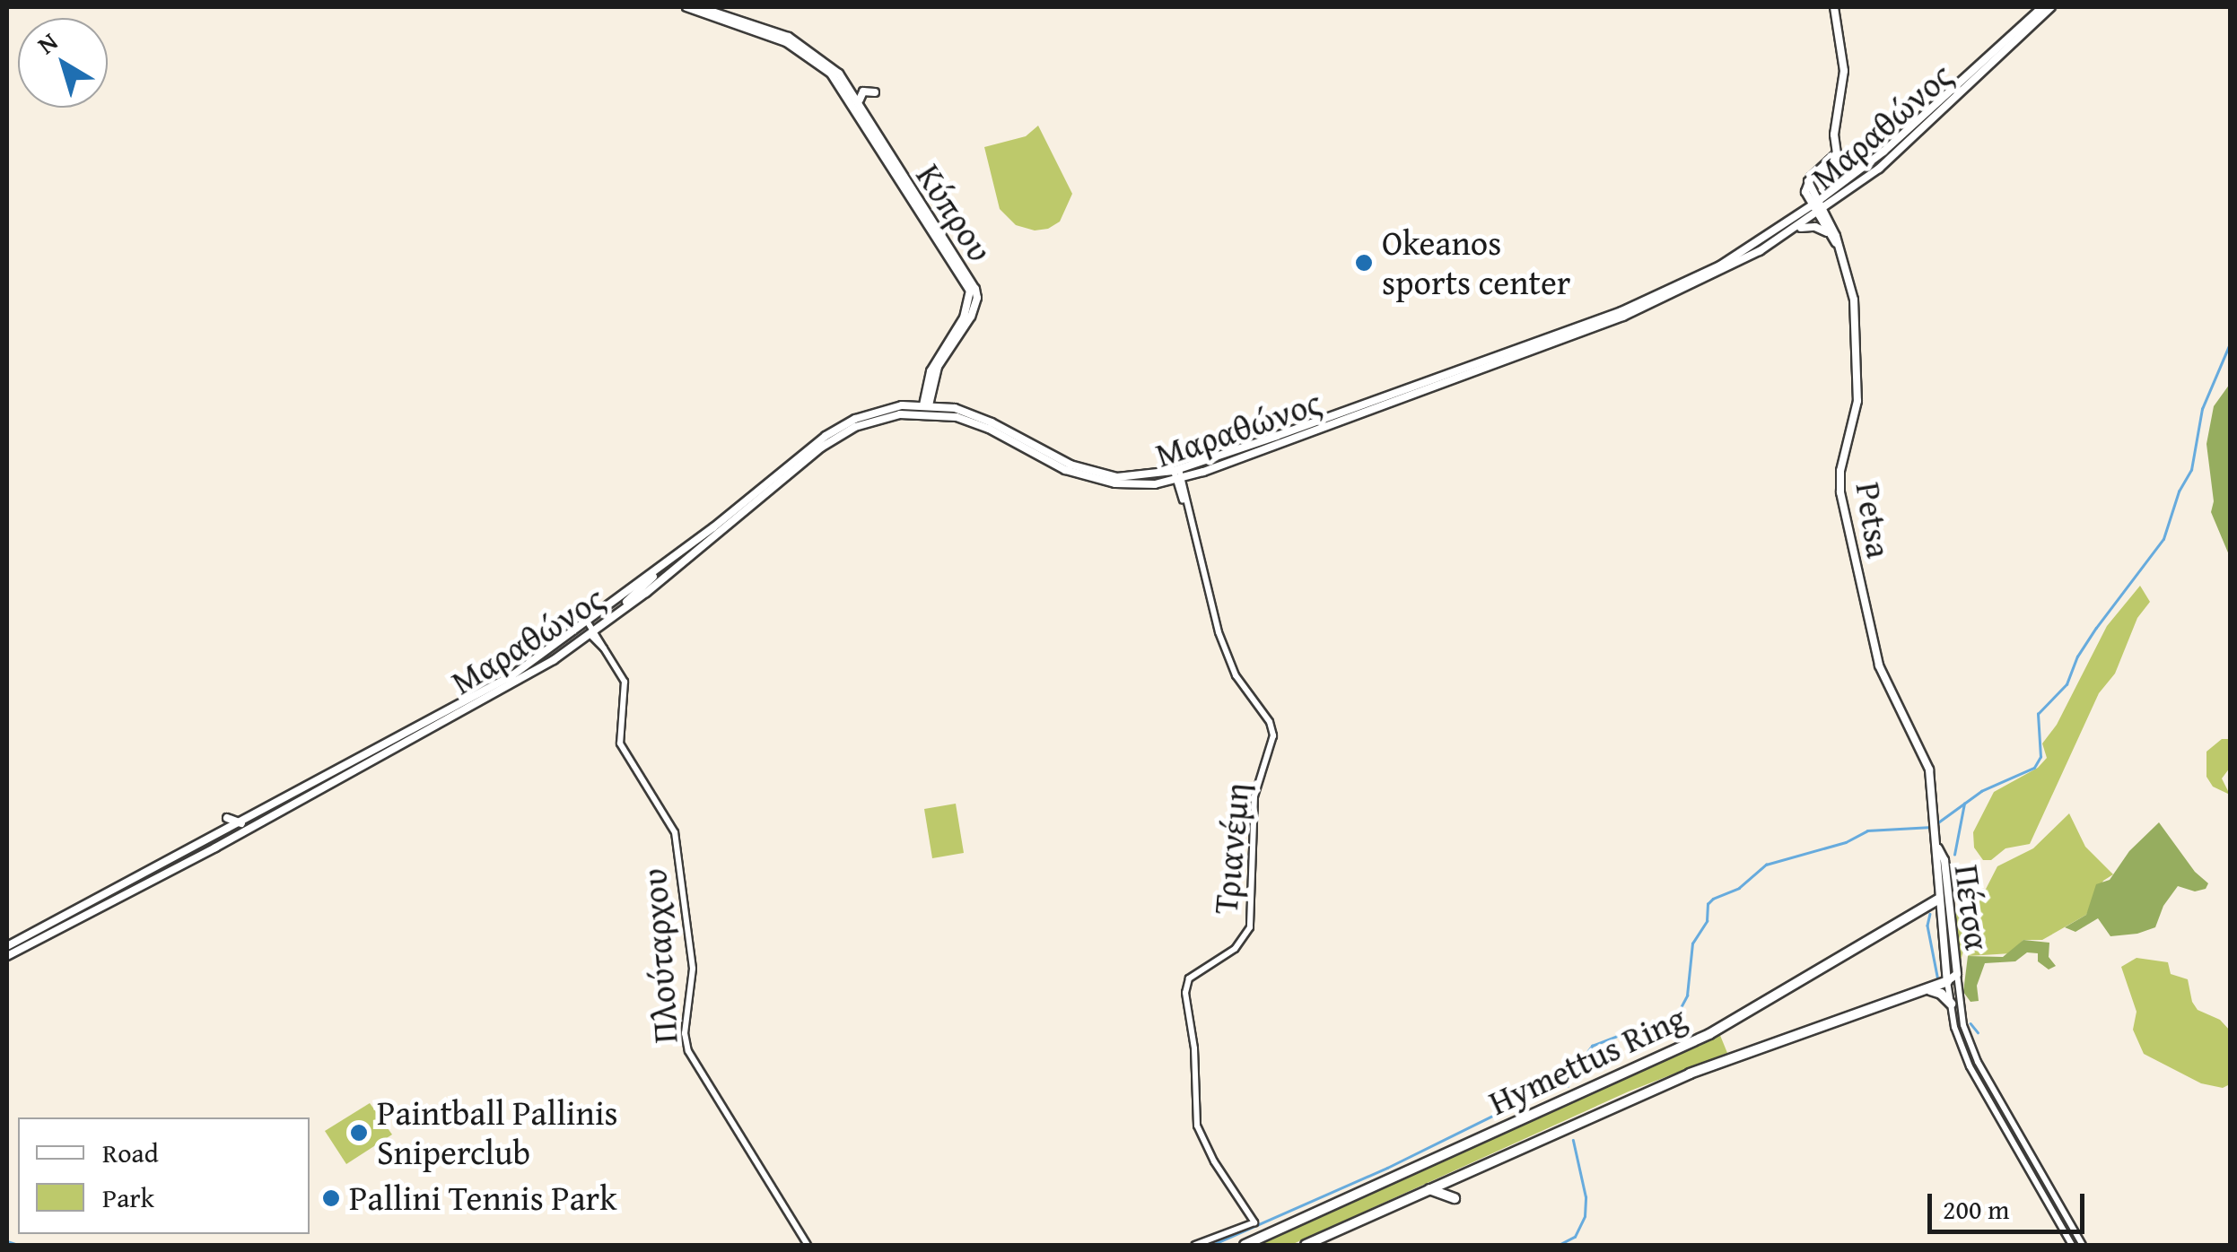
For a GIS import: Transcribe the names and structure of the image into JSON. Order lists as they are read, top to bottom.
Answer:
{
  "streets": {
    "highway": ["Hymettus Ring"],
    "main road": [
      "Μαραθώνος",
      "Κύπρου",
      "Petsa",
      "Πέτσα"
    ],
    "street": ["Τριανέμη", "Πλούταρχου"]
  },
  "crossings": [
    ["Μαραθώνος", "Κύπρου"],
    ["Μαραθώνος", "Τριανέμη"],
    ["Μαραθώνος", "Πλούταρχου"],
    ["Petsa", "Πέτσα"],
    ["Πέτσα", "Hymettus Ring"]
  ],
  "places": ["Okeanos sports center", "Paintball Pallinis Sniperclub", "Pallini Tennis Park"],
  "legend": ["Road", "Park"],
  "scale_bar": "200 m",
  "north": "top left"
}
